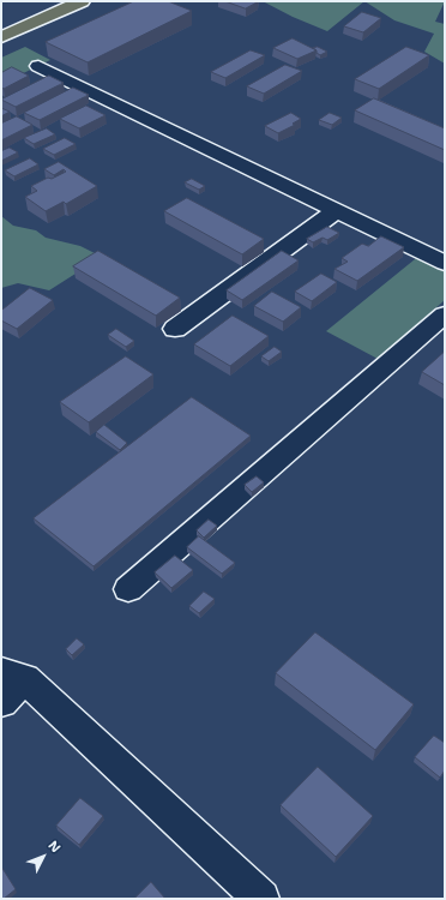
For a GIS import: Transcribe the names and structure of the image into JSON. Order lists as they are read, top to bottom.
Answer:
{
  "north": "top right"
}
